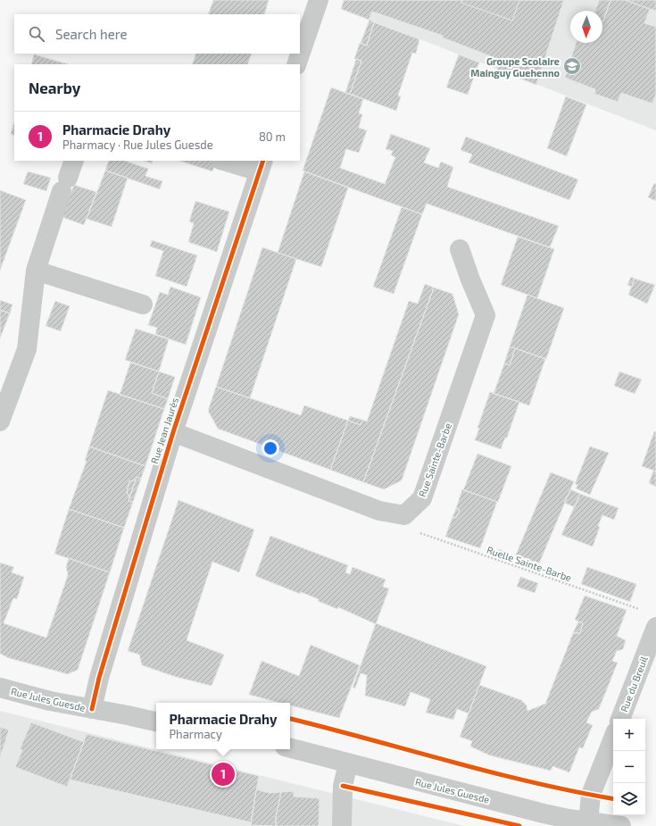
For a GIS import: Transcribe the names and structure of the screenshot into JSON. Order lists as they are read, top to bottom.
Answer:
{
  "streets": {
    "street": [
      "Rue Jean Jaurès",
      "Rue Sainte-Barbe",
      "Rue du Breuil",
      "Rue Jules Guesde"
    ],
    "path": ["Ruelle Sainte-Barbe"]
  },
  "crossings": [
    ["Rue Jean Jaurès", "Rue Jules Guesde"],
    ["Rue Sainte-Barbe", "Ruelle Sainte-Barbe"]
  ],
  "places": {
    "school or university": ["Groupe Scolaire Mainguy Guehenno"]
  },
  "north": "bottom",
  "page": {
    "search": "Search here",
    "heading": "Nearby",
    "list": [
      {
        "mark": "1",
        "name": "Pharmacie Drahy",
        "note": "Pharmacy · Rue Jules Guesde",
        "value": "80 m"
      }
    ],
    "popup": ["Pharmacie Drahy", "Pharmacy"],
    "map_buttons": ["+", "−"],
    "pins": "1"
  }
}
